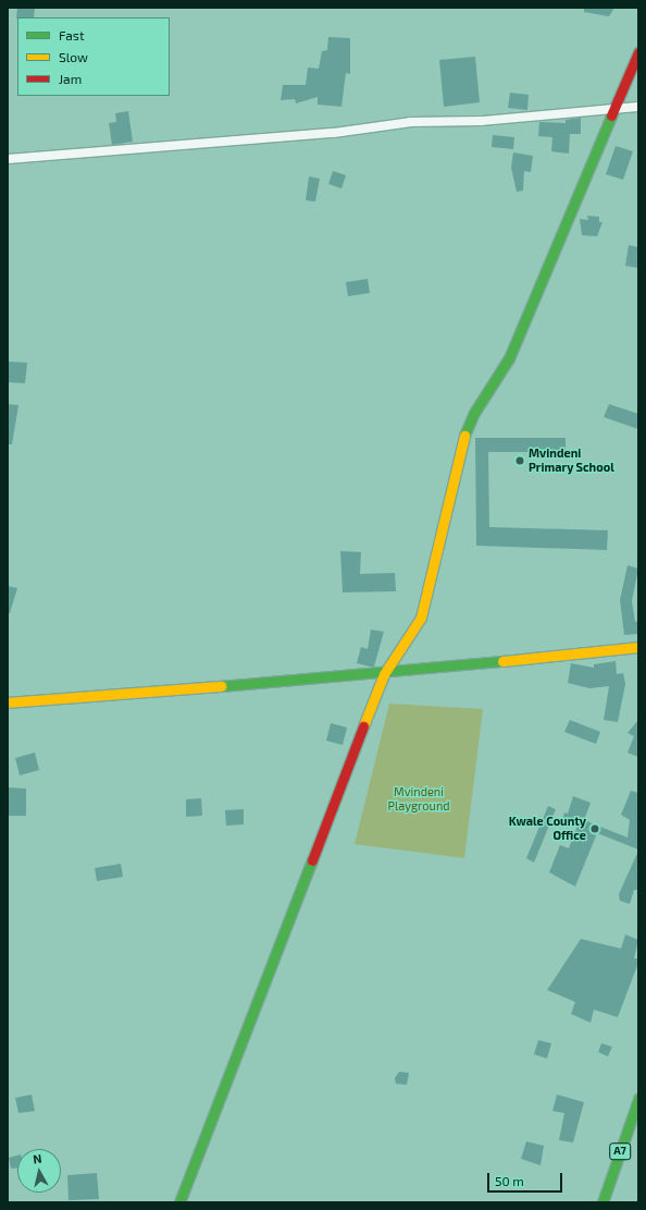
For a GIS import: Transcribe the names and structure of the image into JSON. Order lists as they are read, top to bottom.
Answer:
{
  "streets": {
    "main road": ["A7"]
  },
  "parks": ["Mvindeni Playground"],
  "places": ["Mvindeni Primary School", "Kwale County Office"],
  "legend": ["Fast", "Slow", "Jam"],
  "scale_bar": "50 m",
  "north": "top"
}
